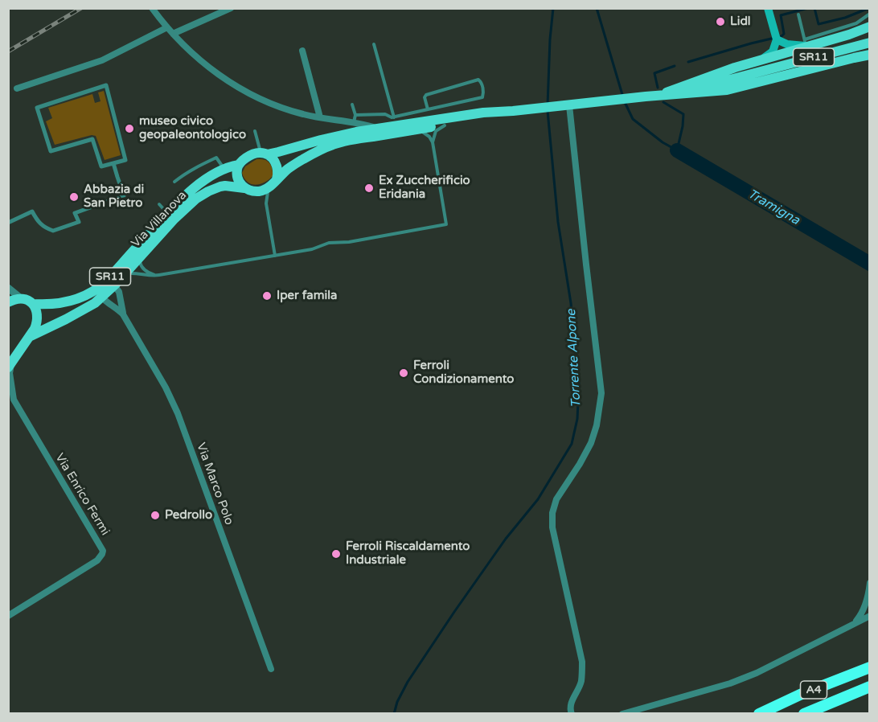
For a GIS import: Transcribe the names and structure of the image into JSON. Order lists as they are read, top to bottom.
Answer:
{
  "streets": {
    "highway": ["A4"],
    "main road": ["SR11", "Via Villanova"],
    "street": ["Via Marco Polo", "Via Enrico Fermi"]
  },
  "crossings": [
    ["SR11", "Via Villanova"],
    ["Via Villanova", "Via Marco Polo"]
  ],
  "water": ["Tramigna", "Torrente Alpone"],
  "places": [
    "Lidl",
    "museo civico geopaleontologico",
    "Ex Zuccherificio Eridania",
    "Abbazia di San Pietro",
    "Iper famila",
    "Ferroli Condizionamento",
    "Pedrollo",
    "Ferroli Riscaldamento Industriale"
  ]
}
